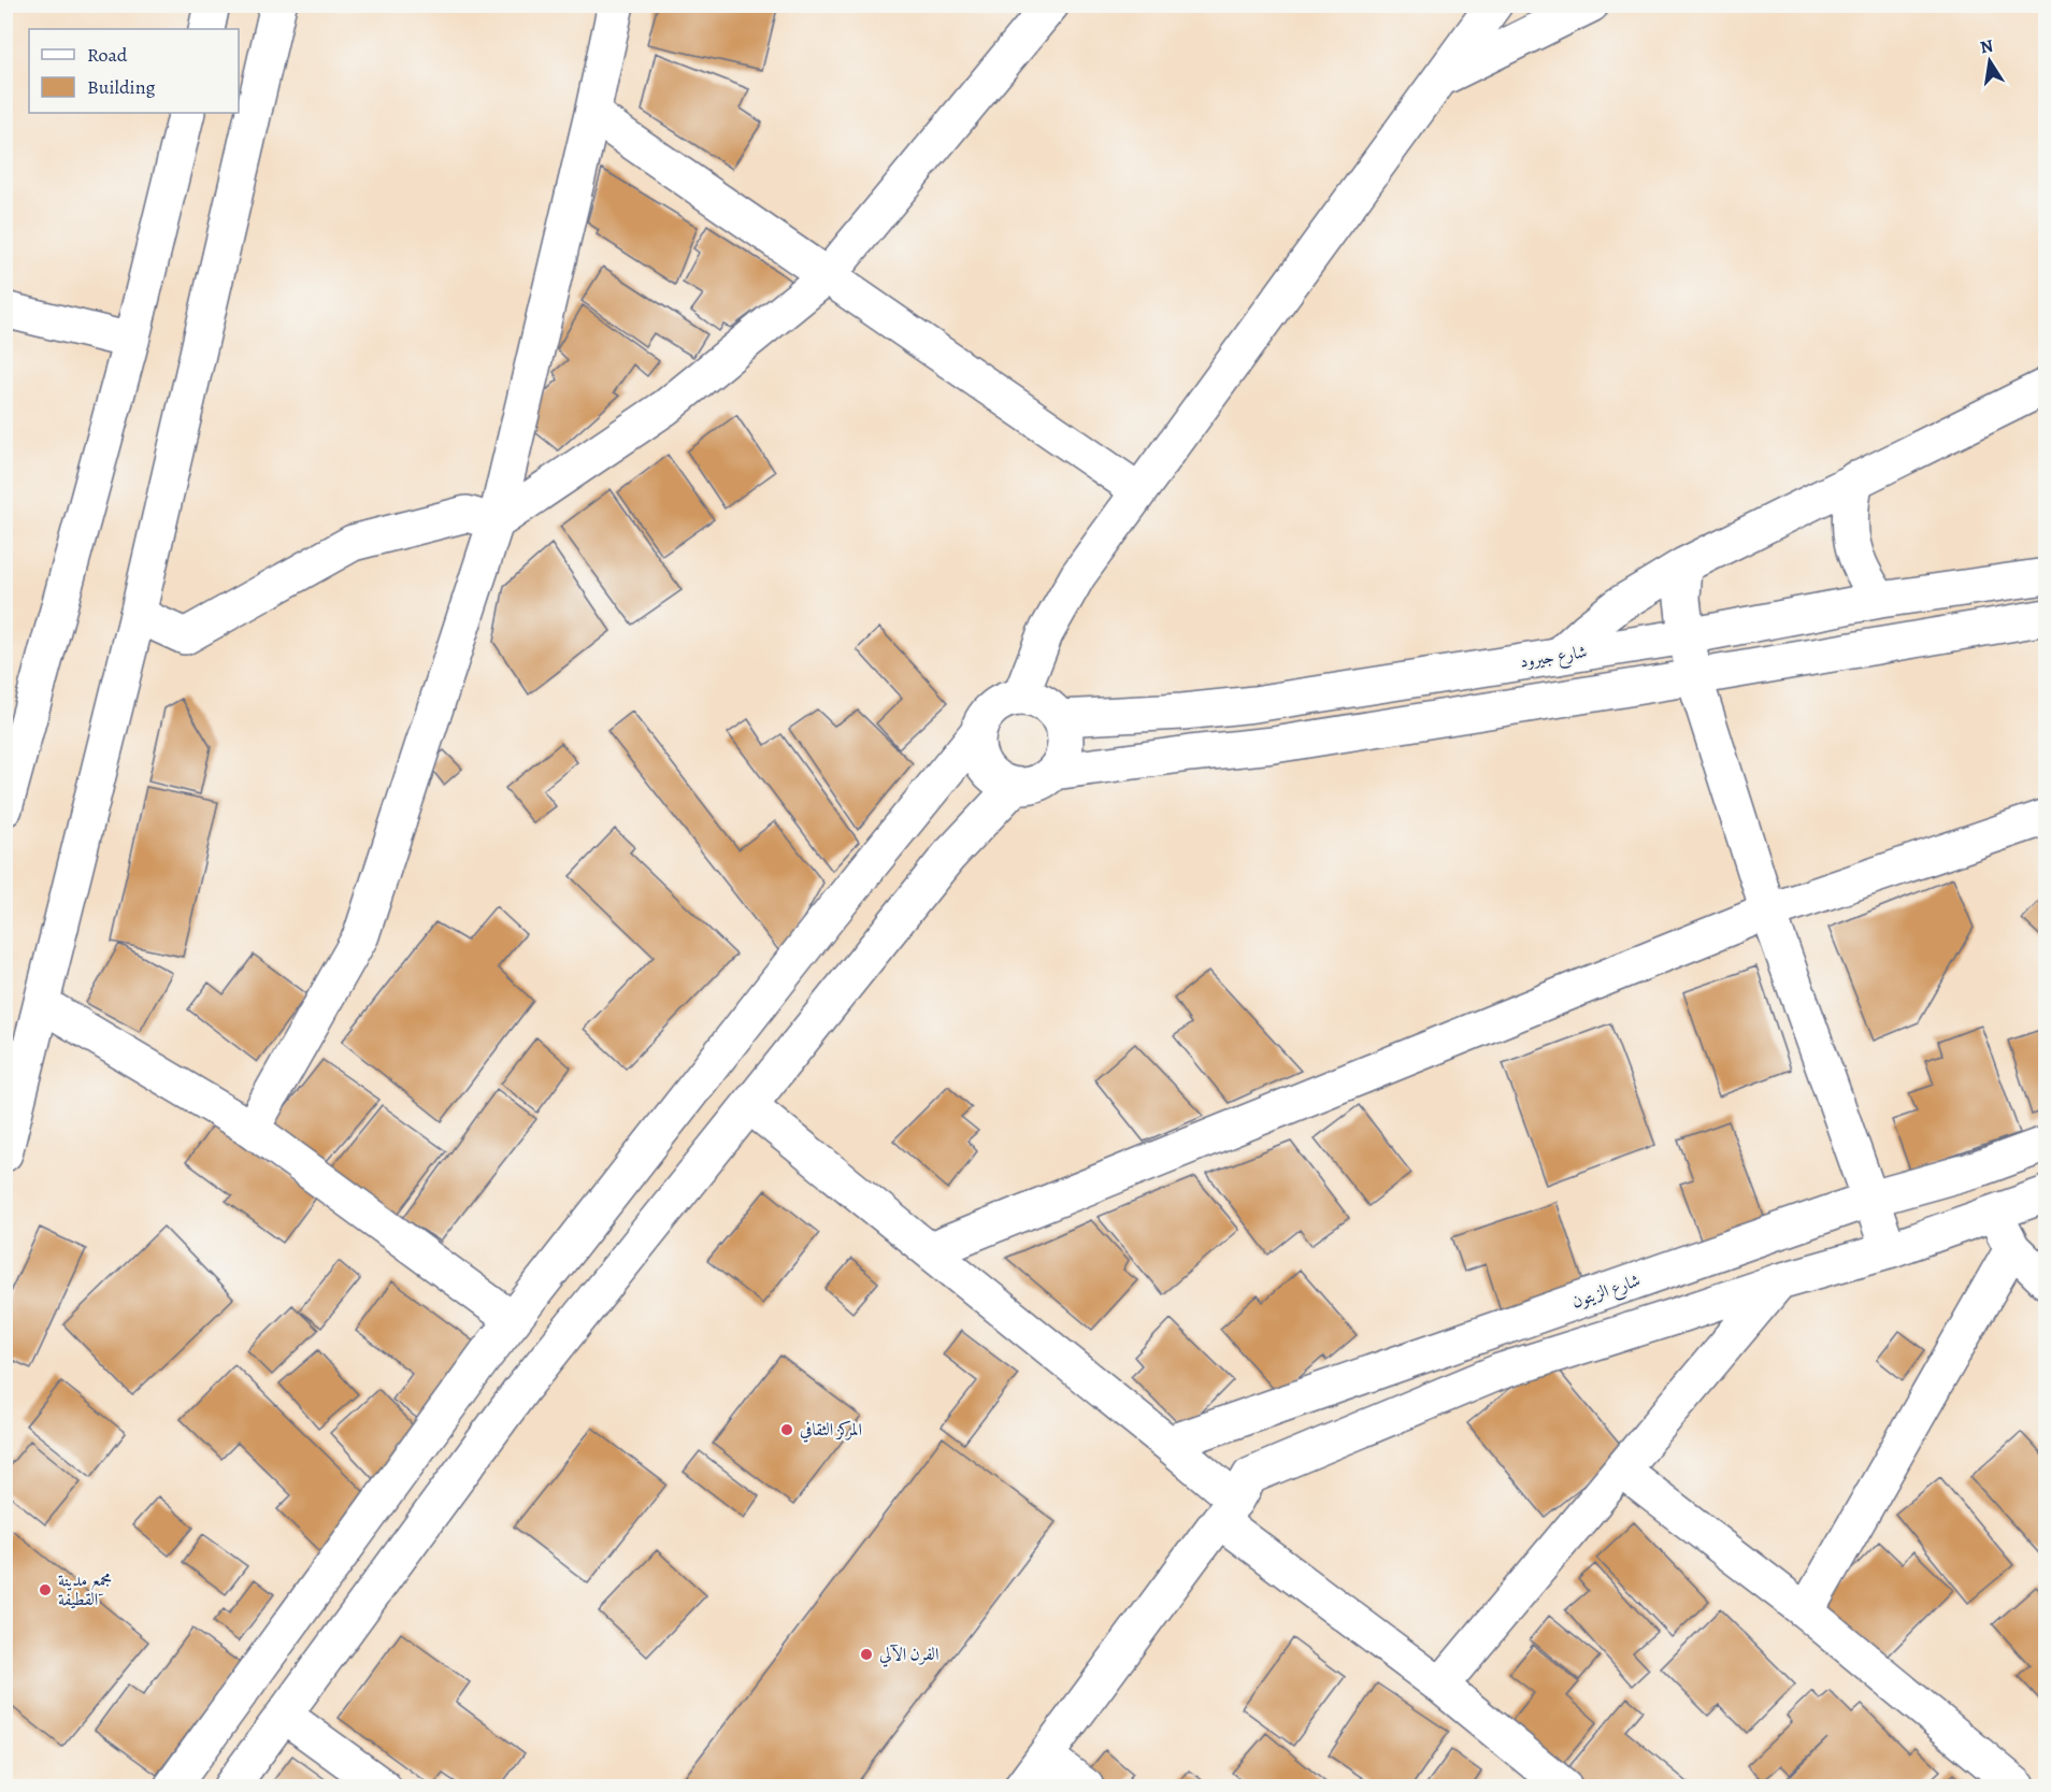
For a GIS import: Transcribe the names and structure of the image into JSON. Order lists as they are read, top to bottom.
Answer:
{
  "streets": {
    "street": ["شارع جيرود", "شارع الزيتون"]
  },
  "places": ["المركز الثقافي", "مجمع مدينة القطيفة", "الفرن اﻵلي"],
  "legend": ["Road", "Building"],
  "north": "top"
}
